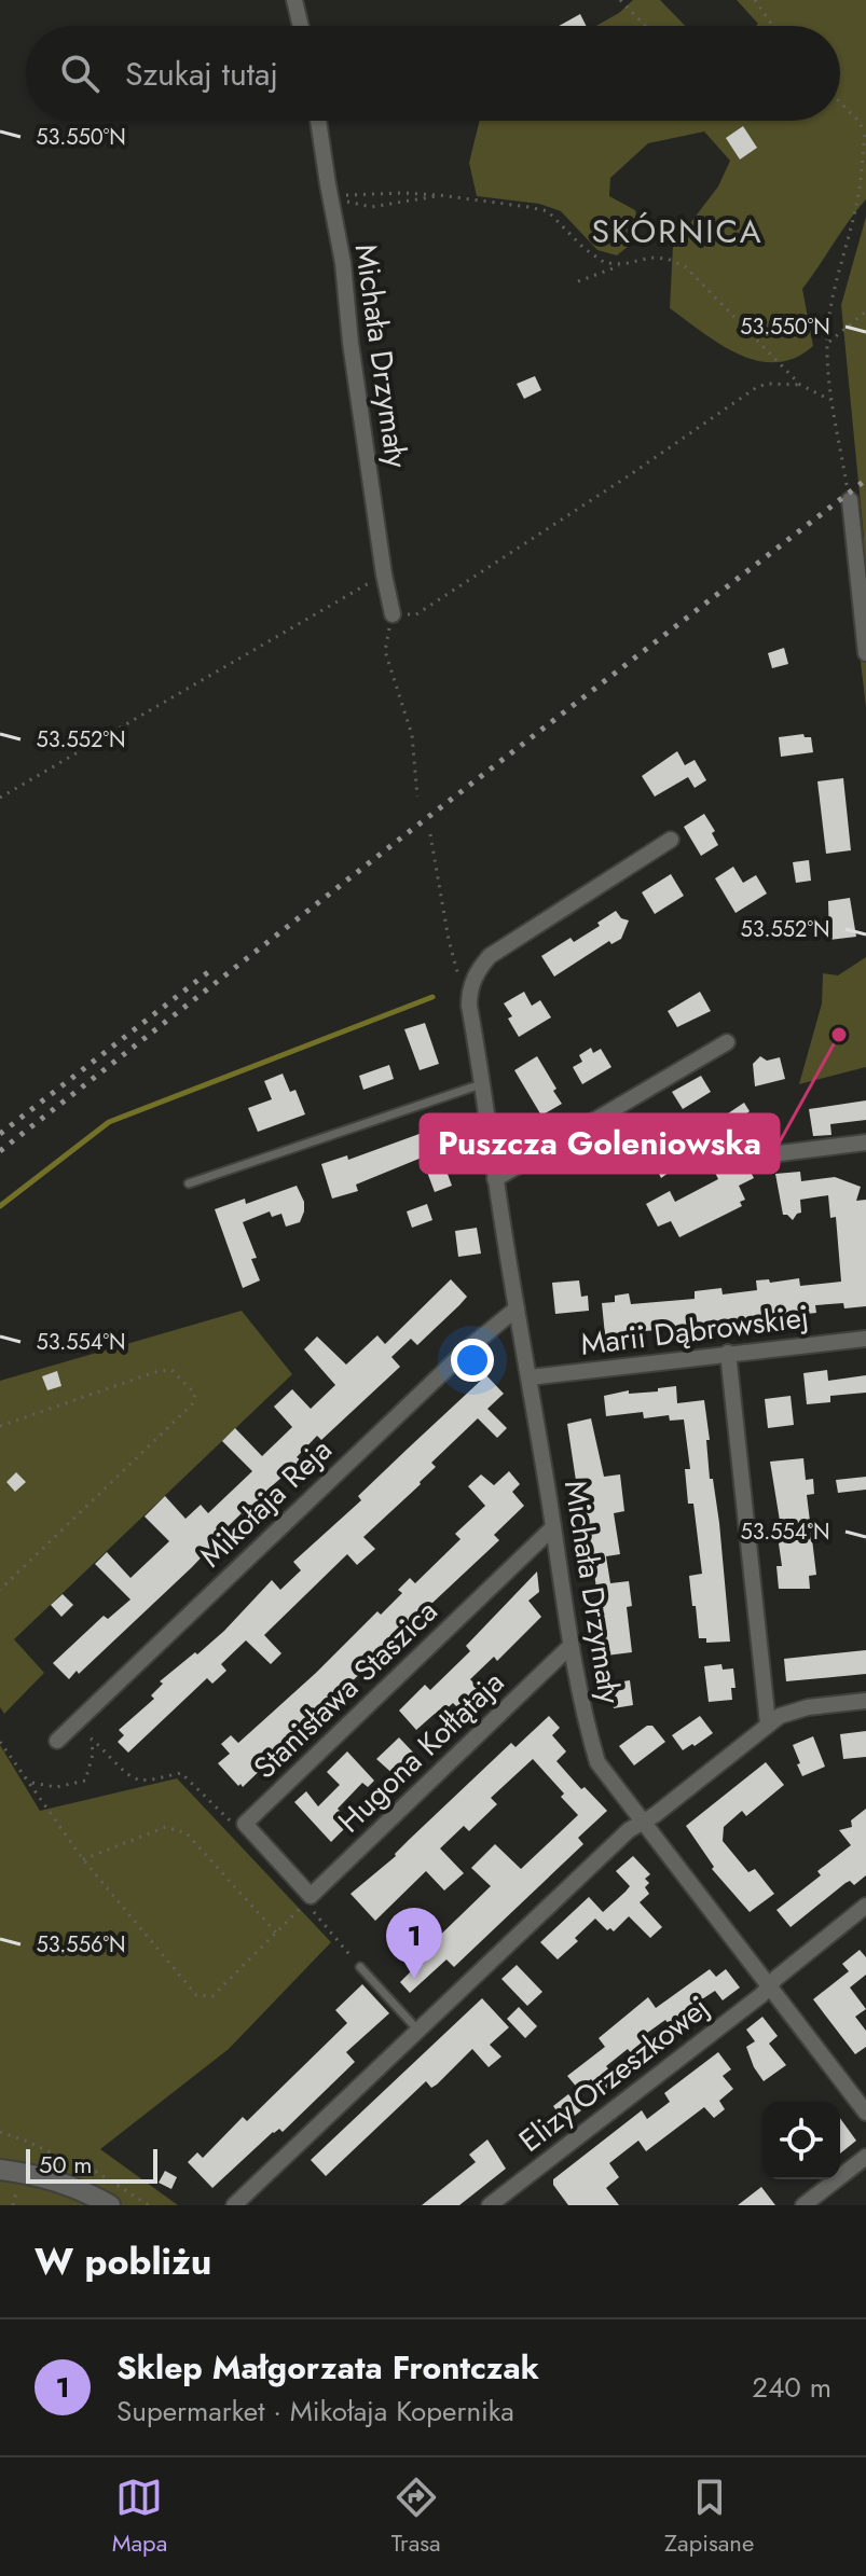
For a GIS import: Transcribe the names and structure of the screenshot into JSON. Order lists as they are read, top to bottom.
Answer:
{
  "streets": {
    "street": [
      "Michała Drzymały",
      "Marii Dąbrowskiej",
      "Mikołaja Reja",
      "Stanisława Staszica",
      "Hugona Kołłątaja",
      "Elizy Orzeszkowej"
    ]
  },
  "crossings": [
    ["Michała Drzymały", "Marii Dąbrowskiej"],
    ["Michała Drzymały", "Mikołaja Reja"],
    ["Michała Drzymały", "Stanisława Staszica"],
    ["Michała Drzymały", "Hugona Kołłątaja"],
    ["Michała Drzymały", "Elizy Orzeszkowej"]
  ],
  "districts": ["SKÓRNICA"],
  "places": ["Puszcza Goleniowska"],
  "scale_bar": "50 m",
  "page": {
    "search": "Szukaj tutaj",
    "pins": "1",
    "scale": "50 m",
    "heading": "W pobliżu",
    "list": [
      {
        "mark": "1",
        "name": "Sklep Małgorzata Frontczak",
        "note": "Supermarket · Mikołaja Kopernika",
        "value": "240 m"
      }
    ],
    "nav": ["Mapa", "Trasa", "Zapisane"]
  },
  "coordinates": [
    "53.550°N",
    "53.552°N",
    "53.554°N",
    "53.556°N"
  ]
}
